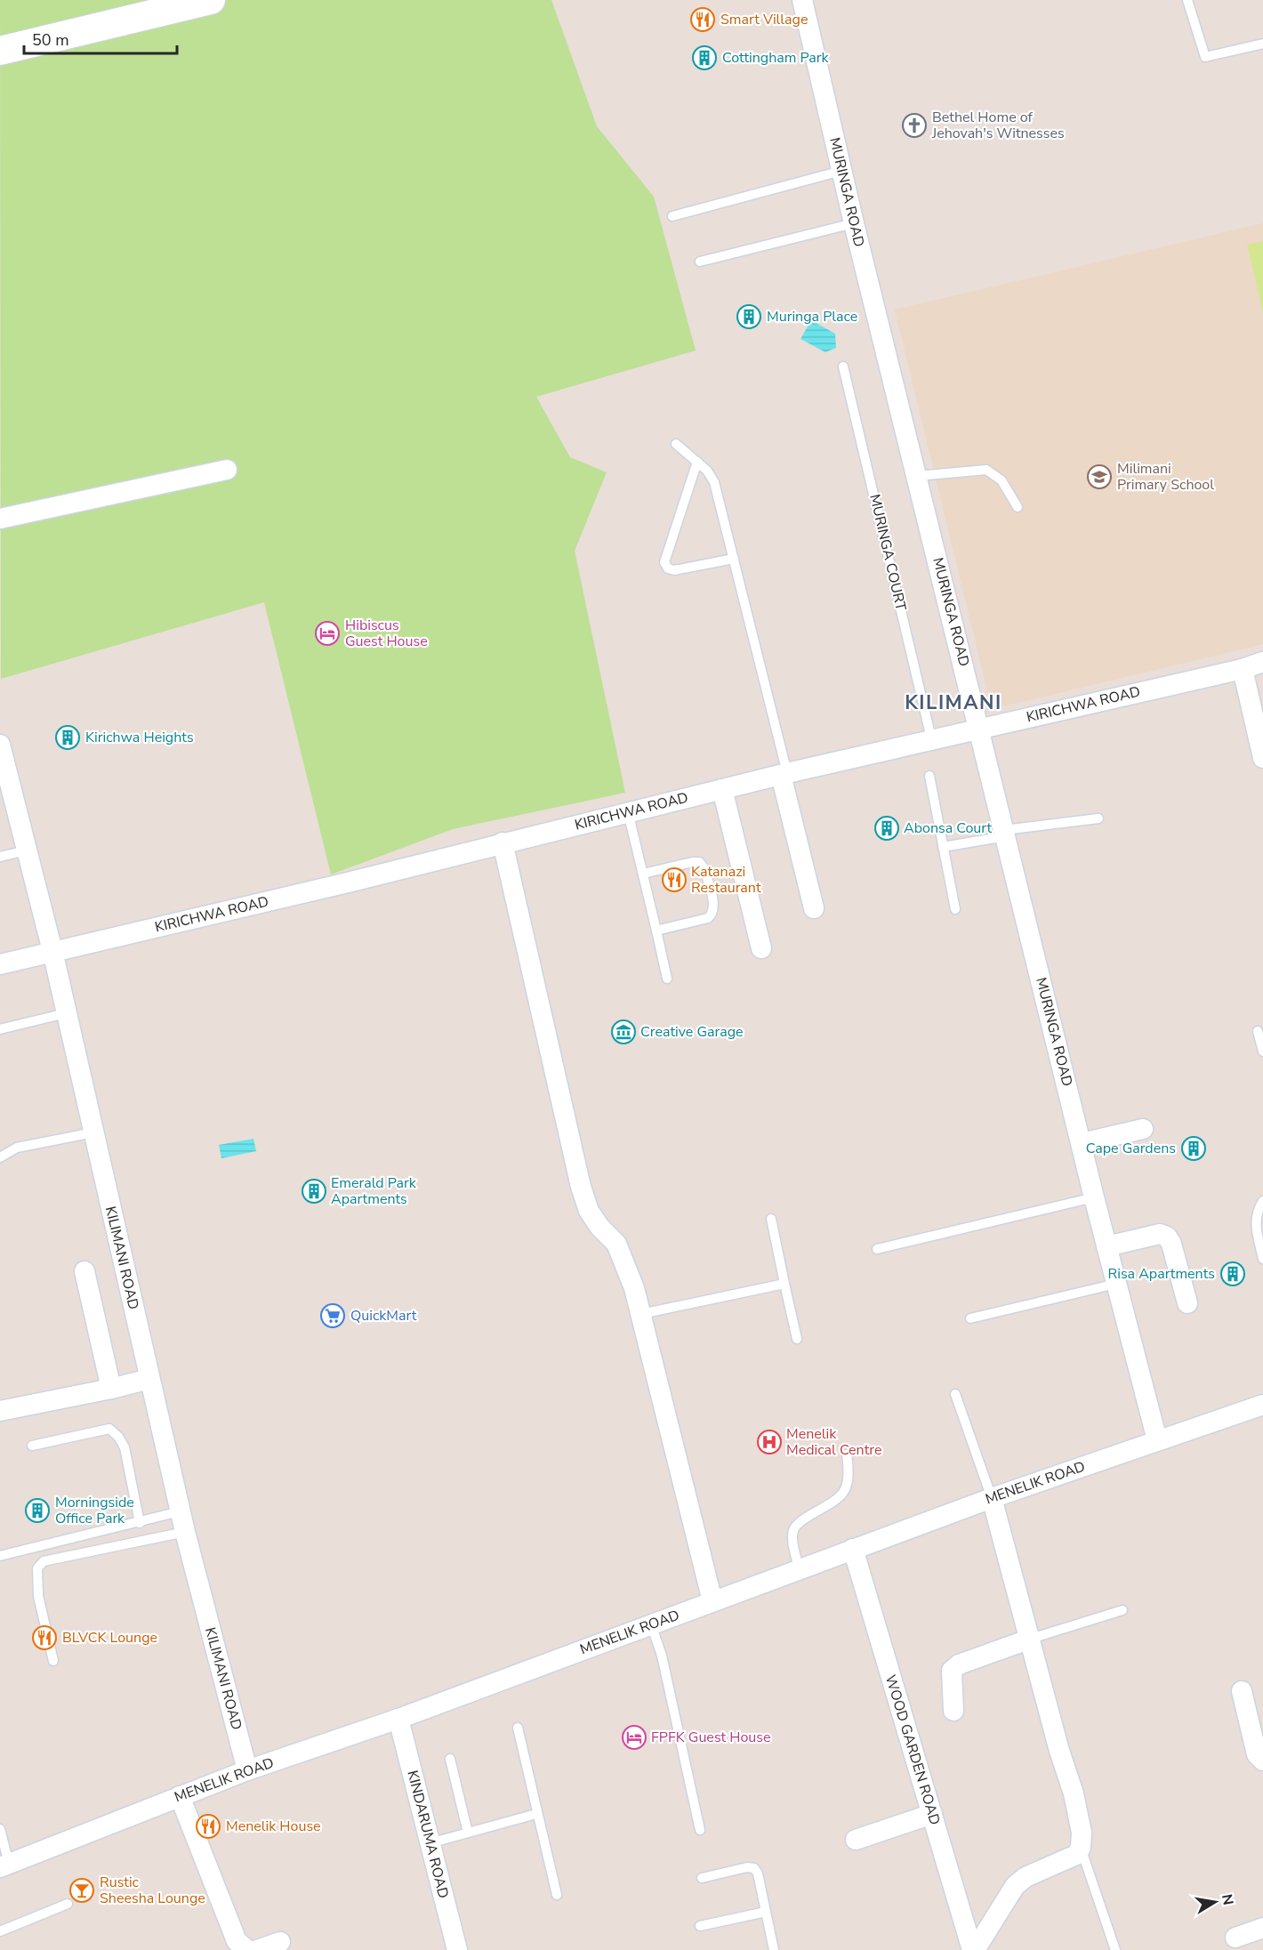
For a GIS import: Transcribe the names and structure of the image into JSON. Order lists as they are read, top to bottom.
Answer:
{
  "streets": {
    "street": [
      "MURINGA ROAD",
      "KIRICHWA ROAD",
      "KILIMANI ROAD",
      "MENELIK ROAD",
      "WOOD GARDEN ROAD",
      "KINDARUMA ROAD"
    ],
    "lane": ["MURINGA COURT"]
  },
  "crossings": [
    ["MURINGA ROAD", "KIRICHWA ROAD"],
    ["MURINGA ROAD", "MENELIK ROAD"],
    ["MURINGA COURT", "KIRICHWA ROAD"],
    ["KIRICHWA ROAD", "KILIMANI ROAD"],
    ["KILIMANI ROAD", "MENELIK ROAD"],
    ["MENELIK ROAD", "WOOD GARDEN ROAD"],
    ["MENELIK ROAD", "KINDARUMA ROAD"]
  ],
  "districts": ["KILIMANI"],
  "places": {
    "restaurant": [
      "Smart Village",
      "Katanazi Restaurant",
      "BLVCK Lounge",
      "Menelik House"
    ],
    "building": [
      "Cottingham Park",
      "Muringa Place",
      "Kirichwa Heights",
      "Abonsa Court",
      "Cape Gardens",
      "Emerald Park Apartments",
      "Risa Apartments",
      "Morningside Office Park"
    ],
    "church": ["Bethel Home of Jehovah's Witnesses"],
    "school or university": ["Milimani Primary School"],
    "hotel": ["Hibiscus Guest House", "FPFK Guest House"],
    "museum": ["Creative Garage"],
    "supermarket": ["QuickMart"],
    "hospital": ["Menelik Medical Centre"],
    "bar": ["Rustic Sheesha Lounge"]
  },
  "scale_bar": "50 m",
  "north": "right"
}
